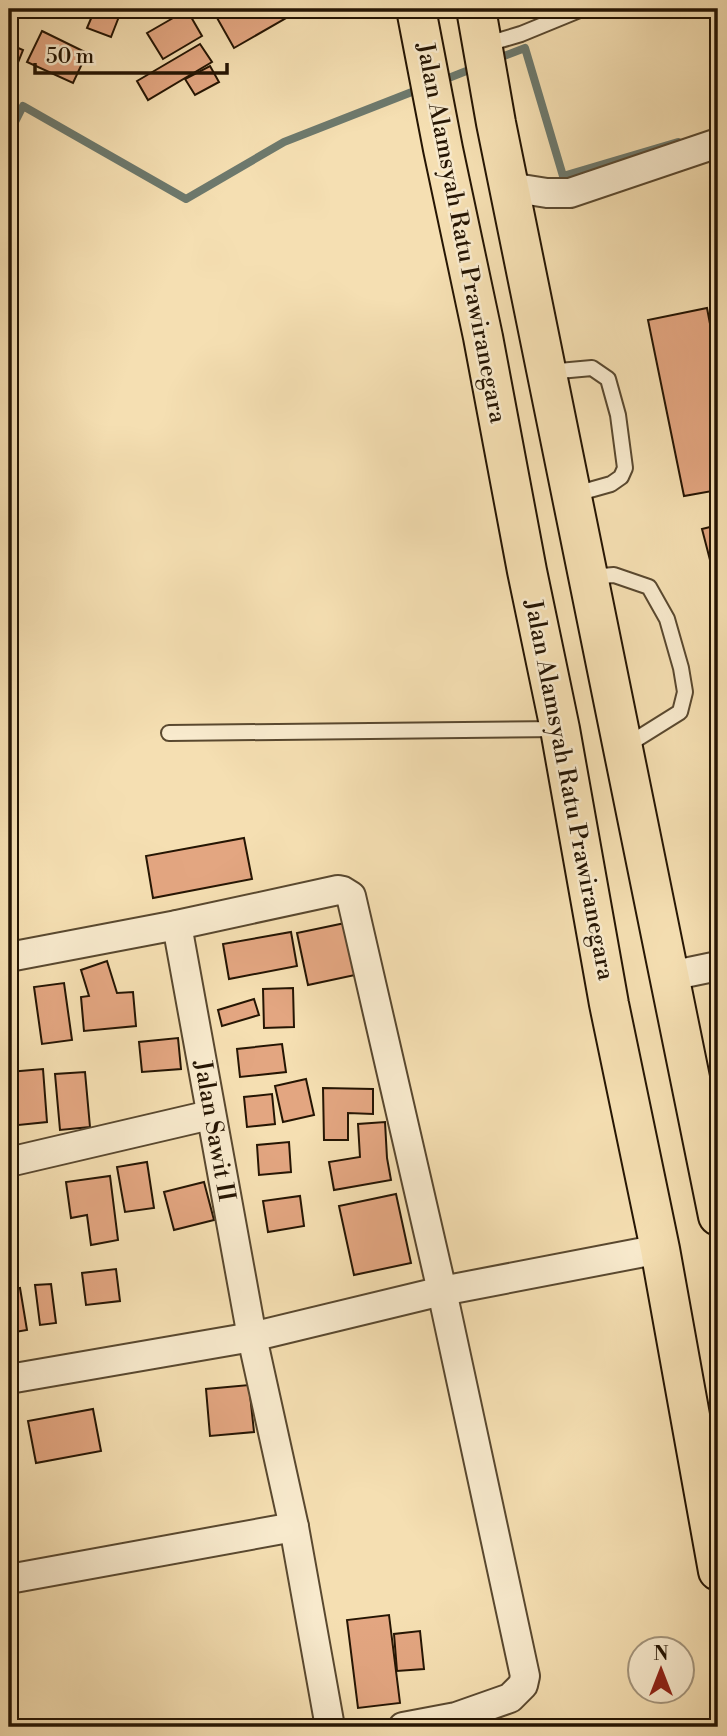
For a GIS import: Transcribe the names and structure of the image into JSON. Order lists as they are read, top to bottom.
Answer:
{
  "streets": {
    "highway": ["Jalan Alamsyah Ratu Prawiranegara"],
    "street": ["Jalan Sawit II"]
  },
  "scale_bar": "50 m",
  "north": "top"
}
